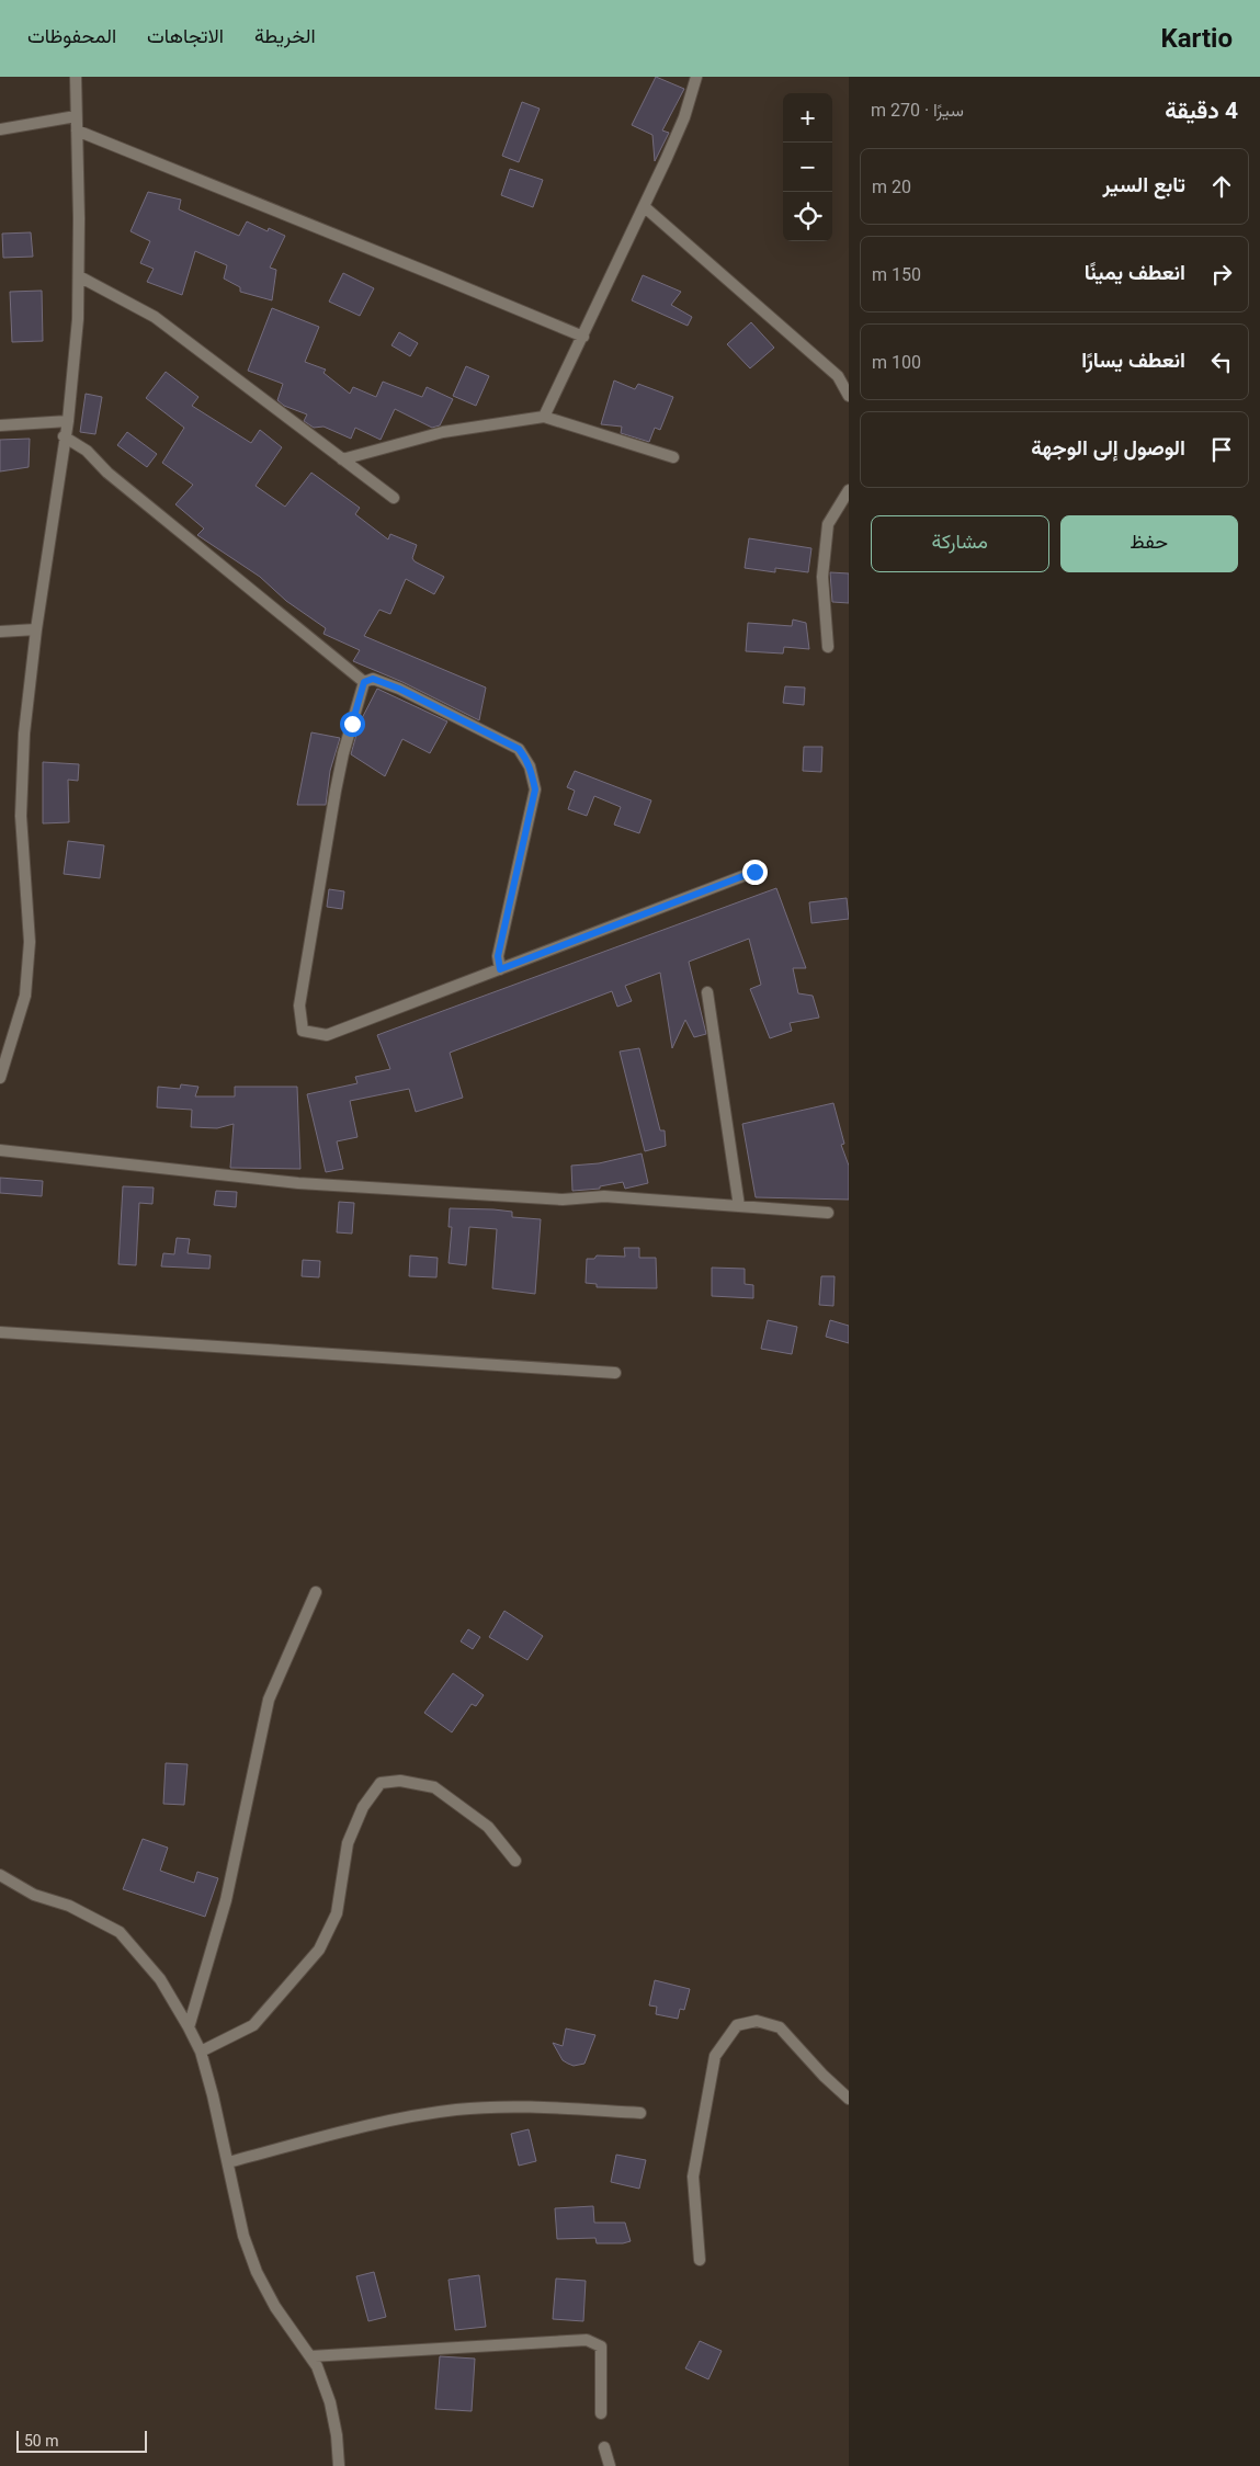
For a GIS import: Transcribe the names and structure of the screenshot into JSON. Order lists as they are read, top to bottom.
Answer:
{
  "scale_bar": "50 m",
  "page": {
    "header": "Kartio",
    "nav": ["الخريطة", "الاتجاهات", "المحفوظات"],
    "heading": ["4 دقيقة", "سيرًا · 270 m"],
    "map_buttons": ["+", "−"],
    "list": [
      ["تابع السير", "20 m"],
      ["انعطف يمينًا", "150 m"],
      ["انعطف يسارًا", "100 m"],
      "الوصول إلى الوجهة"
    ],
    "buttons": ["حفظ", "مشاركة"],
    "scale": "50 m"
  }
}
